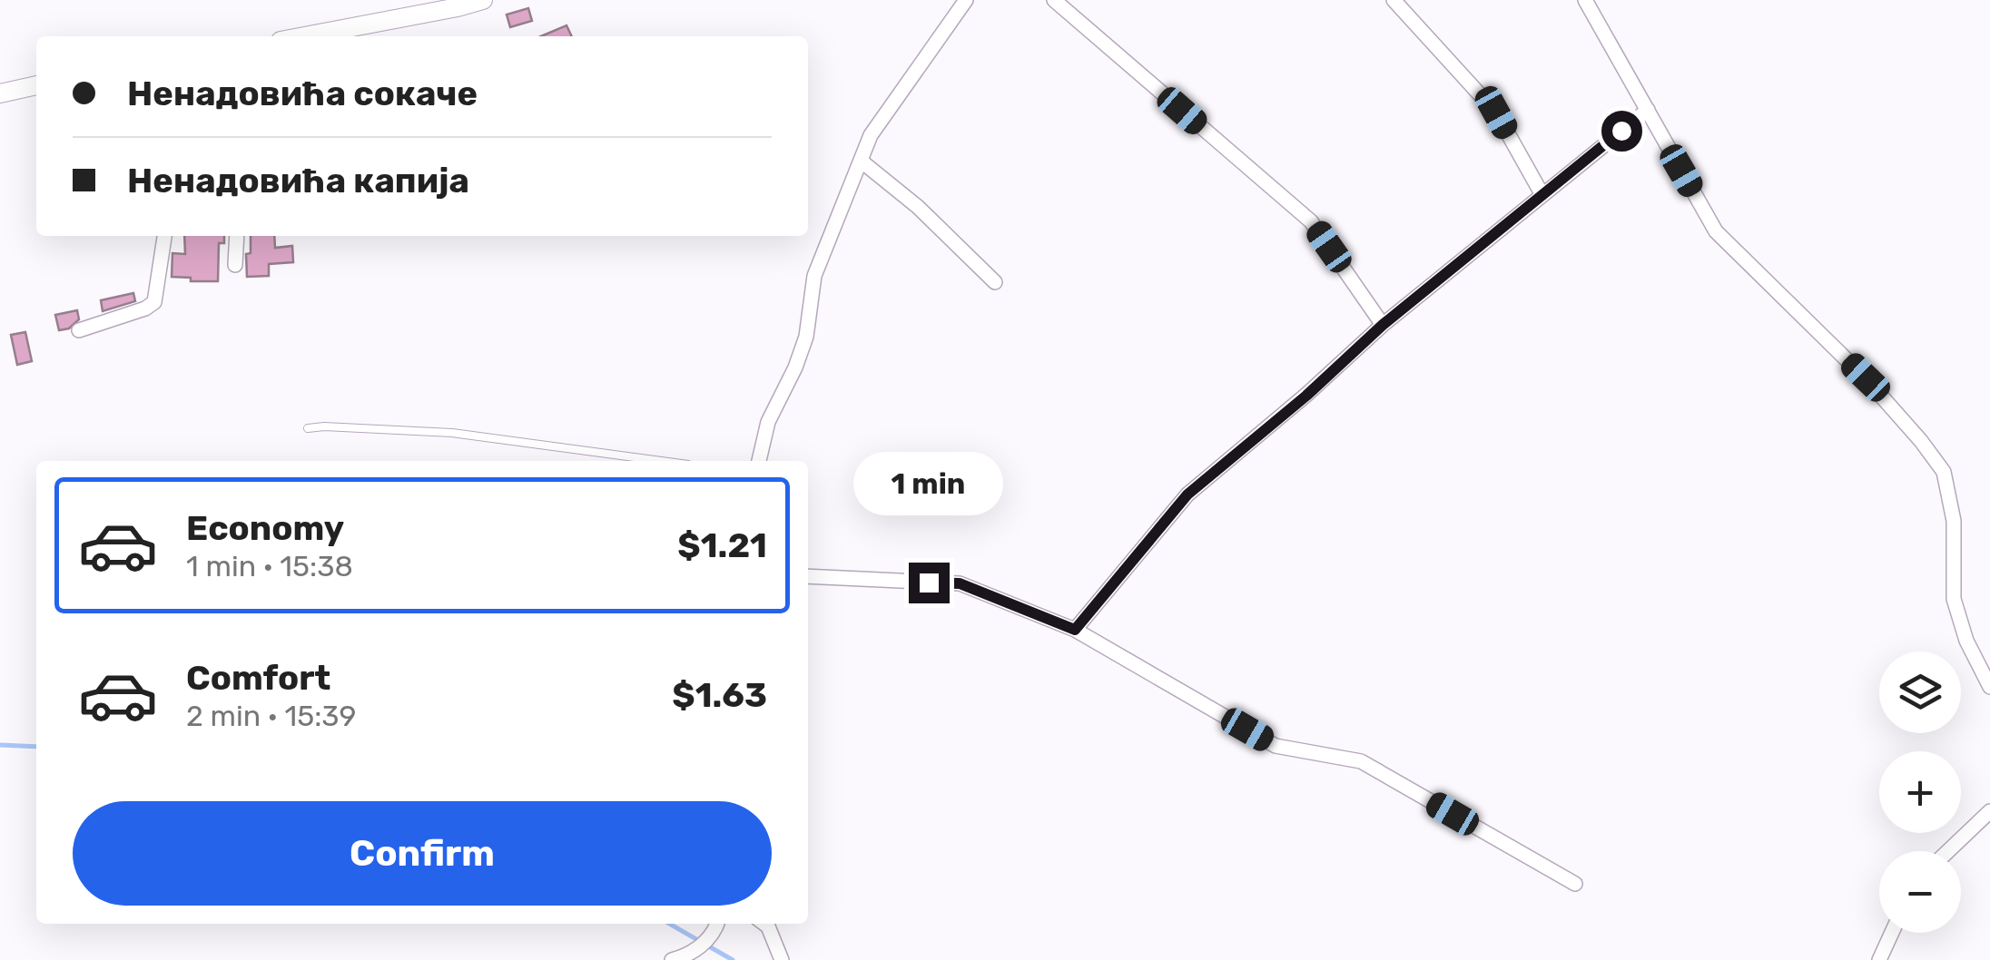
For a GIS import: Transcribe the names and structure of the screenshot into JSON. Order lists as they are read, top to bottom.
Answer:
{
  "page": {
    "banner": ["Ненадовића сокаче", "Ненадовића капија"],
    "bubble": "1 min",
    "list": [
      {
        "name": "Economy",
        "note": "1 min · 15:38",
        "value": "$1.21"
      },
      {
        "name": "Comfort",
        "note": "2 min · 15:39",
        "value": "$1.63"
      }
    ],
    "map_buttons": ["+", "−"],
    "buttons": "Confirm"
  }
}
